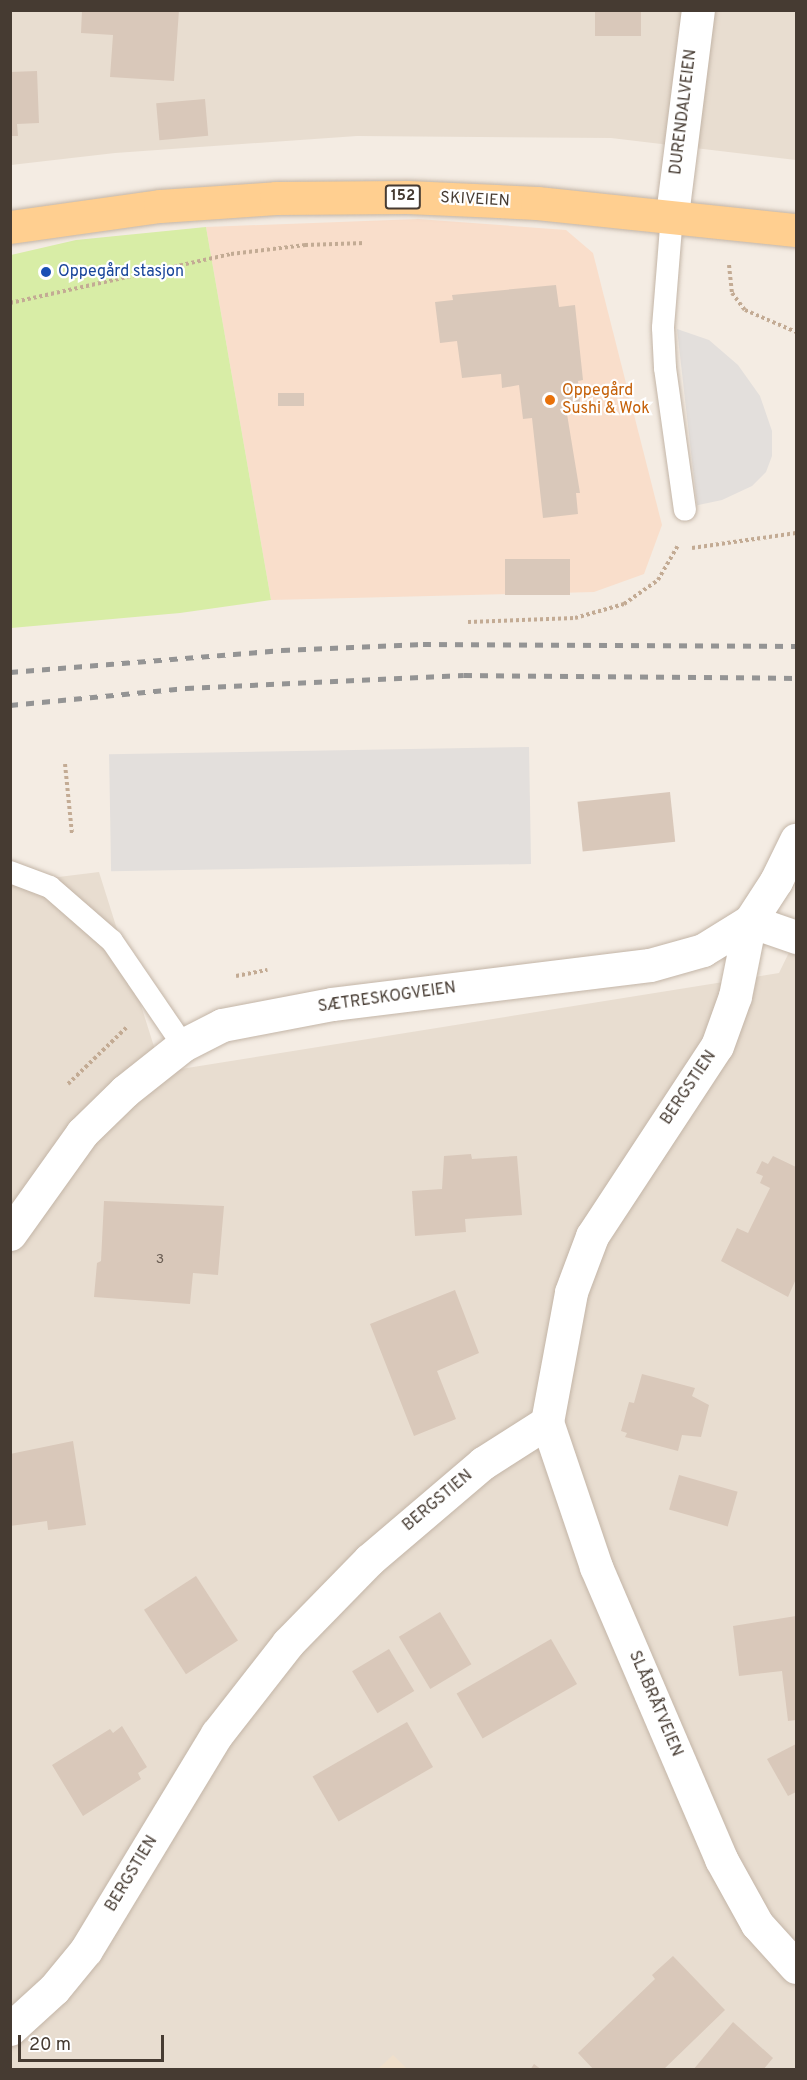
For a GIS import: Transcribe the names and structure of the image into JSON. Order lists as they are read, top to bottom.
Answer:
{
  "streets": {
    "main road": ["152", "SKIVEIEN"],
    "street": [
      "DURENDALVEIEN",
      "SÆTRESKOGVEIEN",
      "BERGSTIEN",
      "SLÅBRÅTVEIEN"
    ]
  },
  "crossings": [
    ["DURENDALVEIEN", "SKIVEIEN"],
    ["SÆTRESKOGVEIEN", "BERGSTIEN"],
    ["BERGSTIEN", "SLÅBRÅTVEIEN"]
  ],
  "places": ["Oppegård stasjon", "Oppegård Sushi & Wok"],
  "house_numbers": ["3"],
  "scale_bar": "20 m"
}
